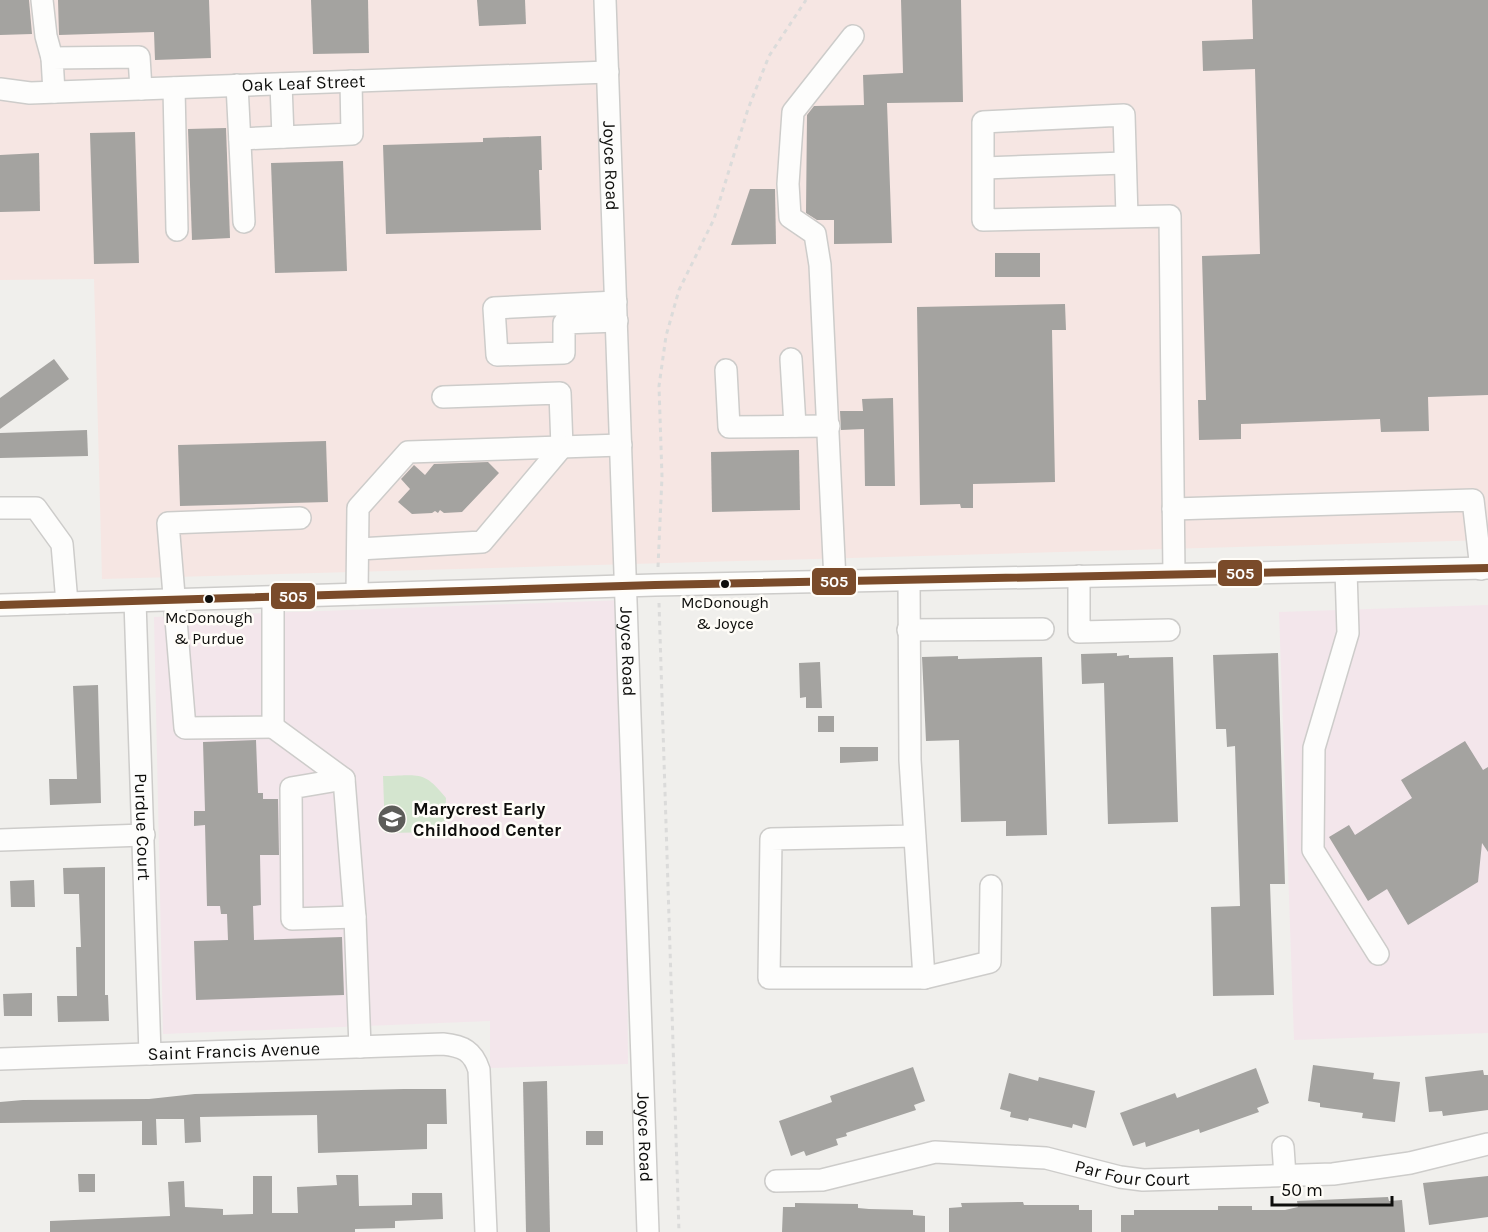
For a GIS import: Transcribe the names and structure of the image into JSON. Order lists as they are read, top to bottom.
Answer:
{
  "streets": {
    "street": [
      "Oak Leaf Street",
      "Joyce Road",
      "Purdue Court",
      "Saint Francis Avenue",
      "Par Four Court"
    ]
  },
  "crossings": [
    ["Oak Leaf Street", "Joyce Road"],
    ["Purdue Court", "Saint Francis Avenue"]
  ],
  "places": {
    "other": ["McDonough & Joyce", "McDonough & Purdue"],
    "school or university": ["Marycrest Early Childhood Center"]
  },
  "lines": ["transit line 505"],
  "scale_bar": "50 m"
}
